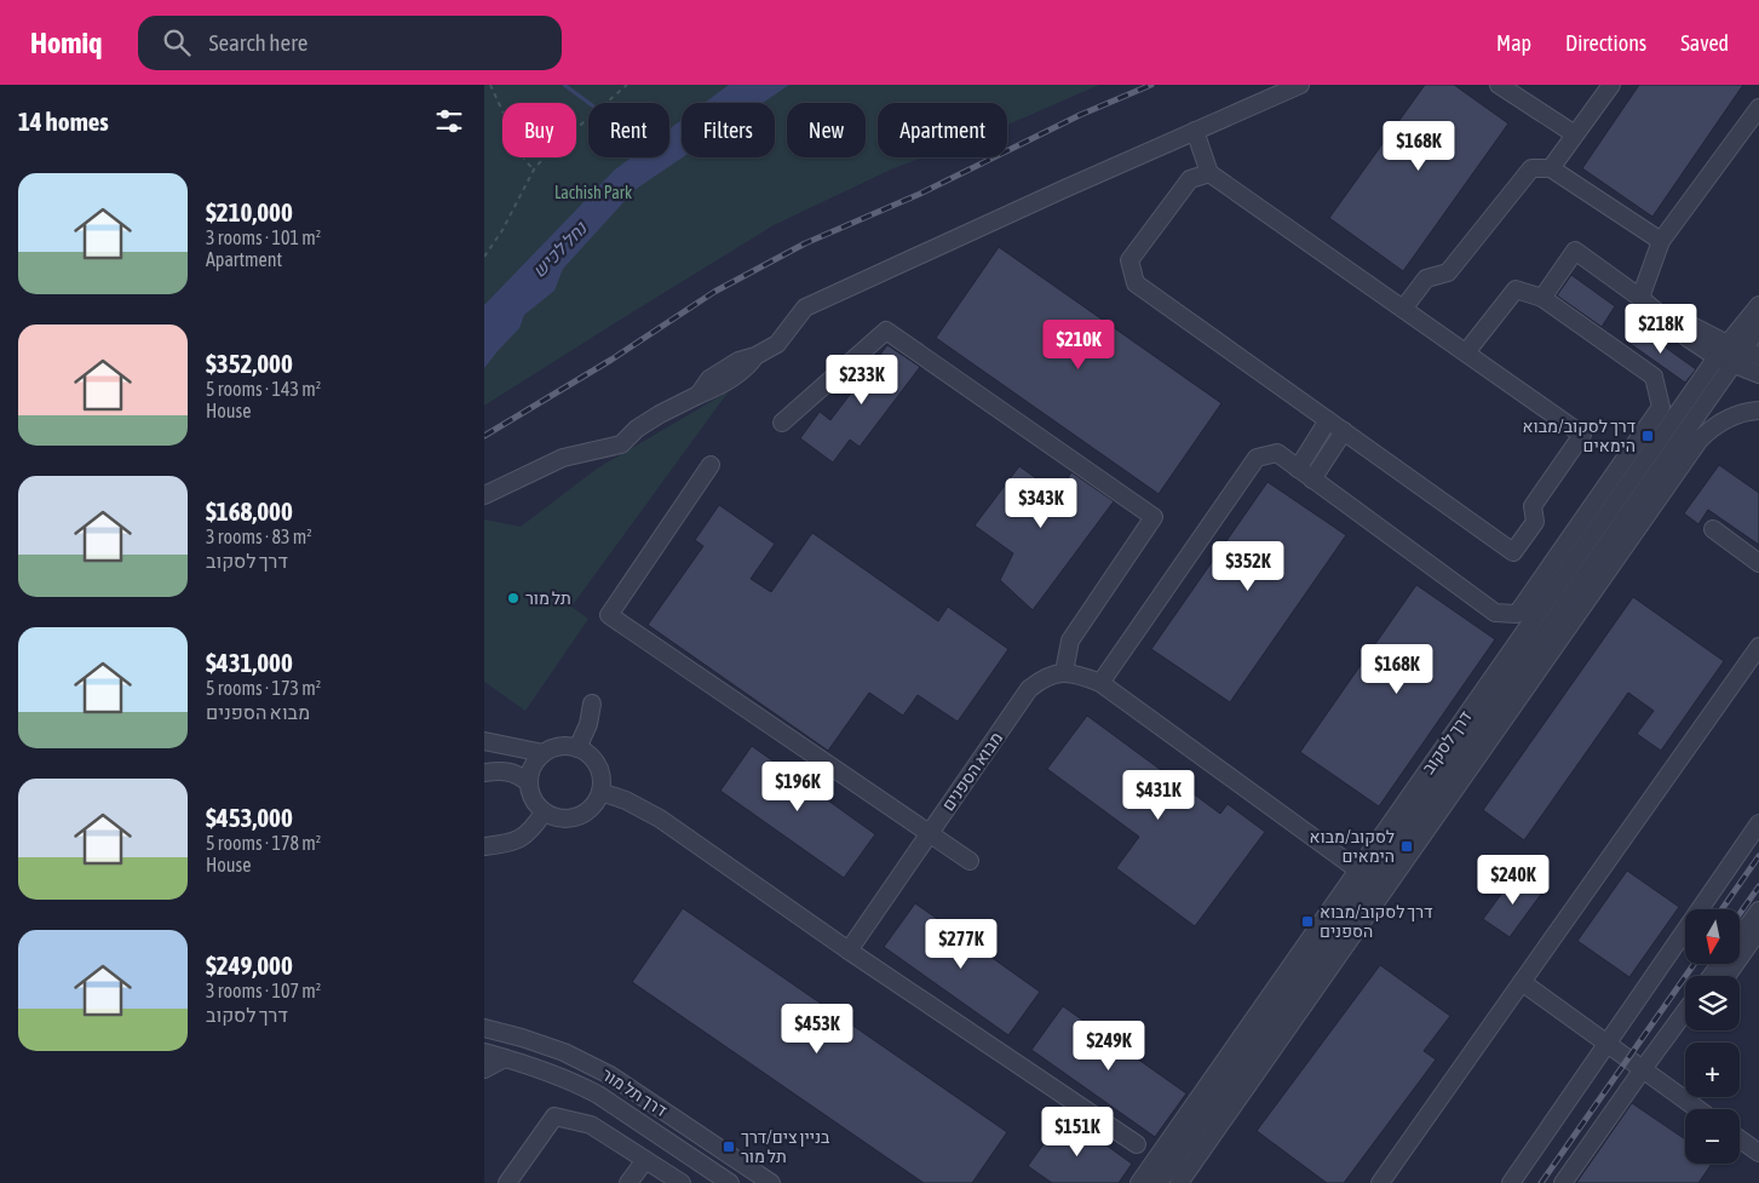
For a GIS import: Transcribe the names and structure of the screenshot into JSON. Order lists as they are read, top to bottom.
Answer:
{
  "streets": {
    "street": ["דרך לסקוב", "מבוא הספנים", "דרך תל מור"]
  },
  "water": ["נחל לכיש"],
  "parks": ["Lachish Park"],
  "places": {
    "transit": [
      "דרך לסקוב/מבוא הימאים",
      "לסקוב/מבוא הימאים",
      "דרך לסקוב/מבוא הספנים",
      "בניין צים/דרך תל מור"
    ],
    "other": ["תל מור"]
  },
  "north": "bottom",
  "page": {
    "header": "Homiq",
    "search": "Search here",
    "nav": ["Map", "Directions", "Saved"],
    "heading": "14 homes",
    "chip": [
      "Buy",
      "Rent",
      "Filters",
      "New",
      "Apartment"
    ],
    "price": [
      "$168K",
      "$218K",
      "$210K",
      "$233K",
      "$343K",
      "$352K",
      "$168K",
      "$196K",
      "$431K",
      "$240K",
      "$277K",
      "$453K",
      "$249K",
      "$151K"
    ],
    "list": [
      {
        "name": "$210,000",
        "note": "3 rooms · 101 m² · Apartment"
      },
      {
        "name": "$352,000",
        "note": "5 rooms · 143 m² · House"
      },
      {
        "name": "$168,000",
        "note": "3 rooms · 83 m² · דרך לסקוב"
      },
      {
        "name": "$431,000",
        "note": "5 rooms · 173 m² · מבוא הספנים"
      },
      {
        "name": "$453,000",
        "note": "5 rooms · 178 m² · House"
      },
      {
        "name": "$249,000",
        "note": "3 rooms · 107 m² · דרך לסקוב"
      }
    ],
    "map_buttons": ["+", "−"]
  }
}
